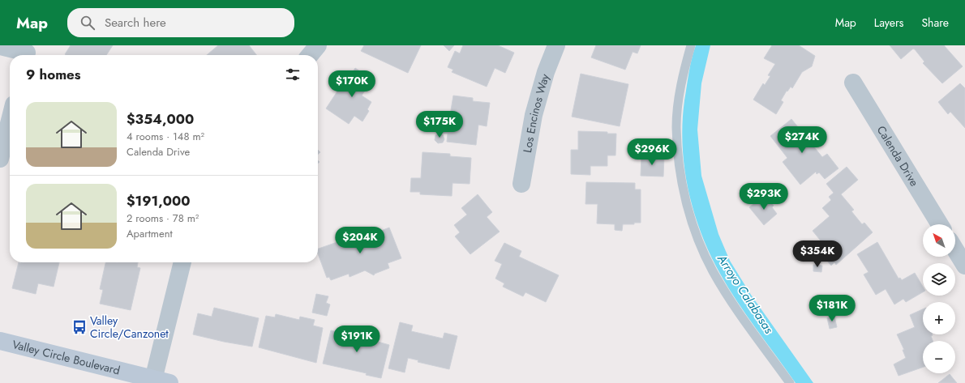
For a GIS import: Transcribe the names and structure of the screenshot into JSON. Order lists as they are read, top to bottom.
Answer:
{
  "streets": {
    "main road": ["Valley Circle Boulevard"],
    "street": ["Los Encinos Way", "Calenda Drive"]
  },
  "water": ["Arroyo Calabasas"],
  "places": {
    "bus stop": ["Valley Circle/Canzonet"]
  },
  "north": "top left",
  "page": {
    "header": "Map",
    "search": "Search here",
    "nav": ["Map", "Layers", "Share"],
    "heading": "9 homes",
    "price": [
      "$170K",
      "$175K",
      "$274K",
      "$296K",
      "$293K",
      "$204K",
      "$354K",
      "$181K",
      "$191K"
    ],
    "list": [
      {
        "name": "$354,000",
        "note": "4 rooms · 148 m² · Calenda Drive"
      },
      {
        "name": "$191,000",
        "note": "2 rooms · 78 m² · Apartment"
      }
    ],
    "map_buttons": ["+", "−"]
  }
}
